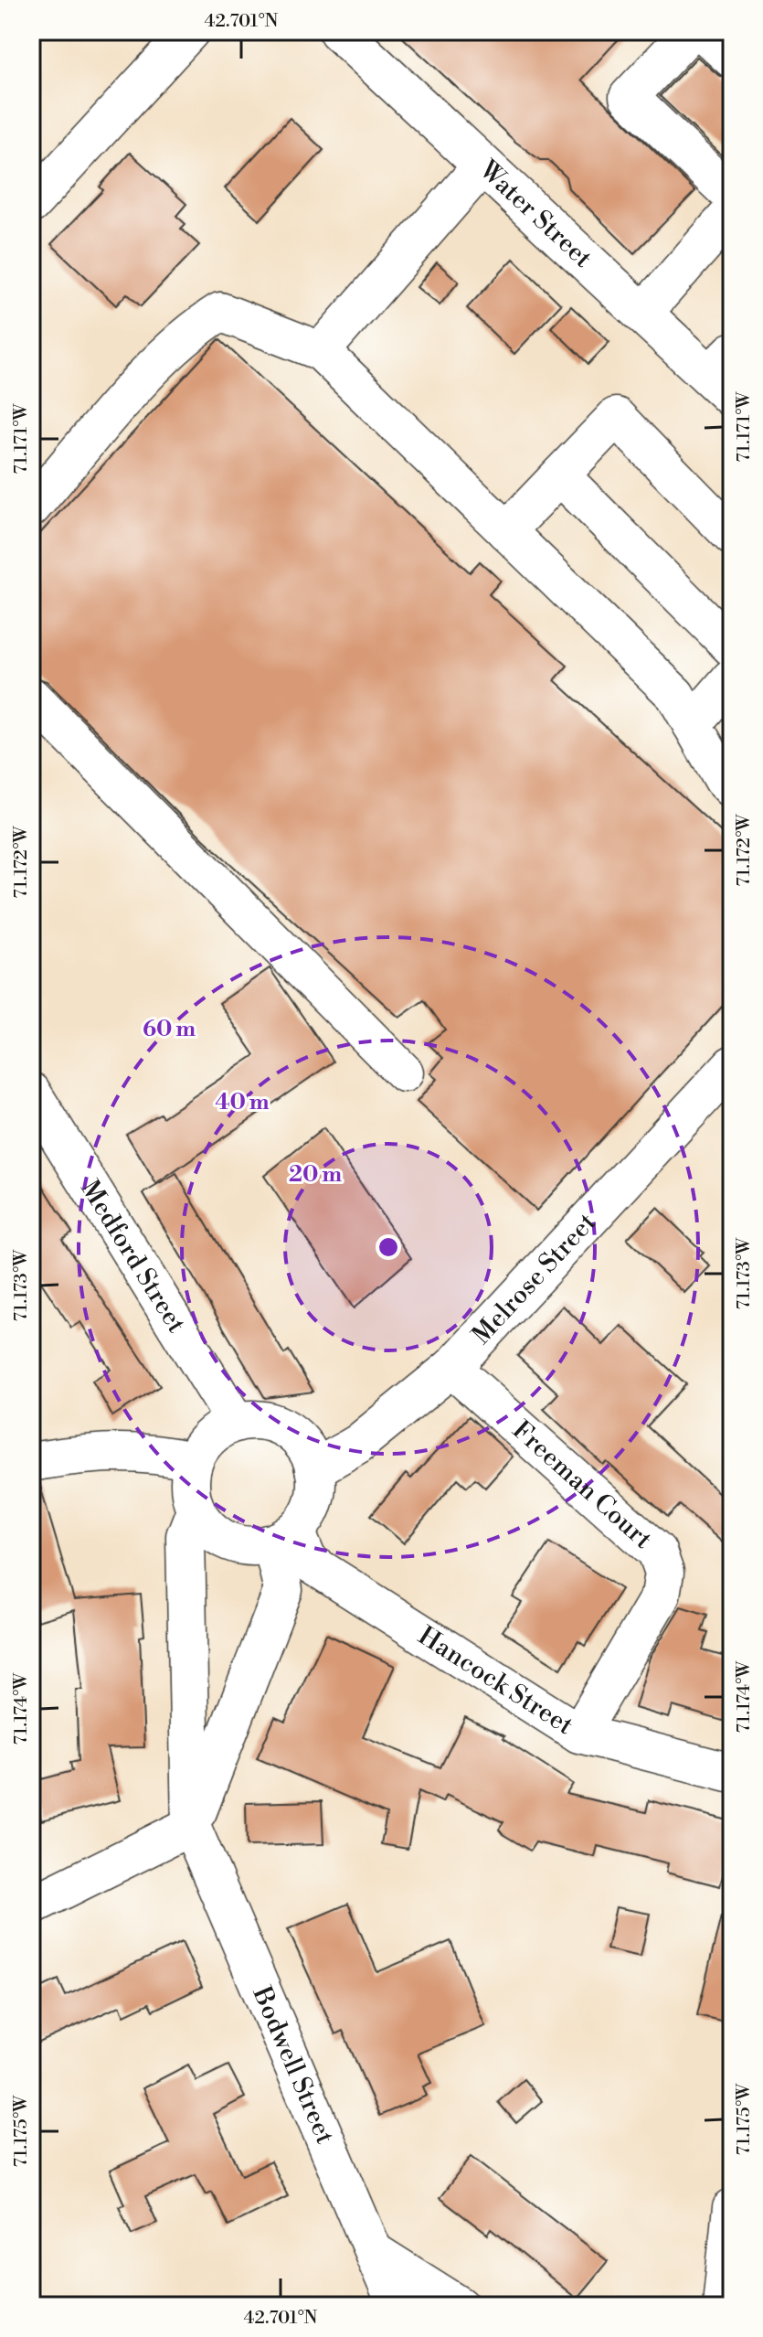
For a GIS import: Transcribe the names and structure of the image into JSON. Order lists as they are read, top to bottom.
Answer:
{
  "streets": {
    "main road": ["Water Street"],
    "street": [
      "Medford Street",
      "Melrose Street",
      "Freeman Court",
      "Hancock Street",
      "Bodwell Street"
    ]
  },
  "crossings": [
    ["Medford Street", "Melrose Street"],
    ["Medford Street", "Hancock Street"],
    ["Medford Street", "Bodwell Street"],
    ["Melrose Street", "Freeman Court"],
    ["Melrose Street", "Hancock Street"],
    ["Melrose Street", "Bodwell Street"],
    ["Freeman Court", "Hancock Street"],
    ["Hancock Street", "Bodwell Street"]
  ],
  "coordinates": [
    "42.701°N",
    "71.171°W",
    "71.172°W",
    "71.173°W",
    "71.174°W",
    "71.175°W"
  ],
  "rings": ["60 m", "40 m", "20 m"]
}
